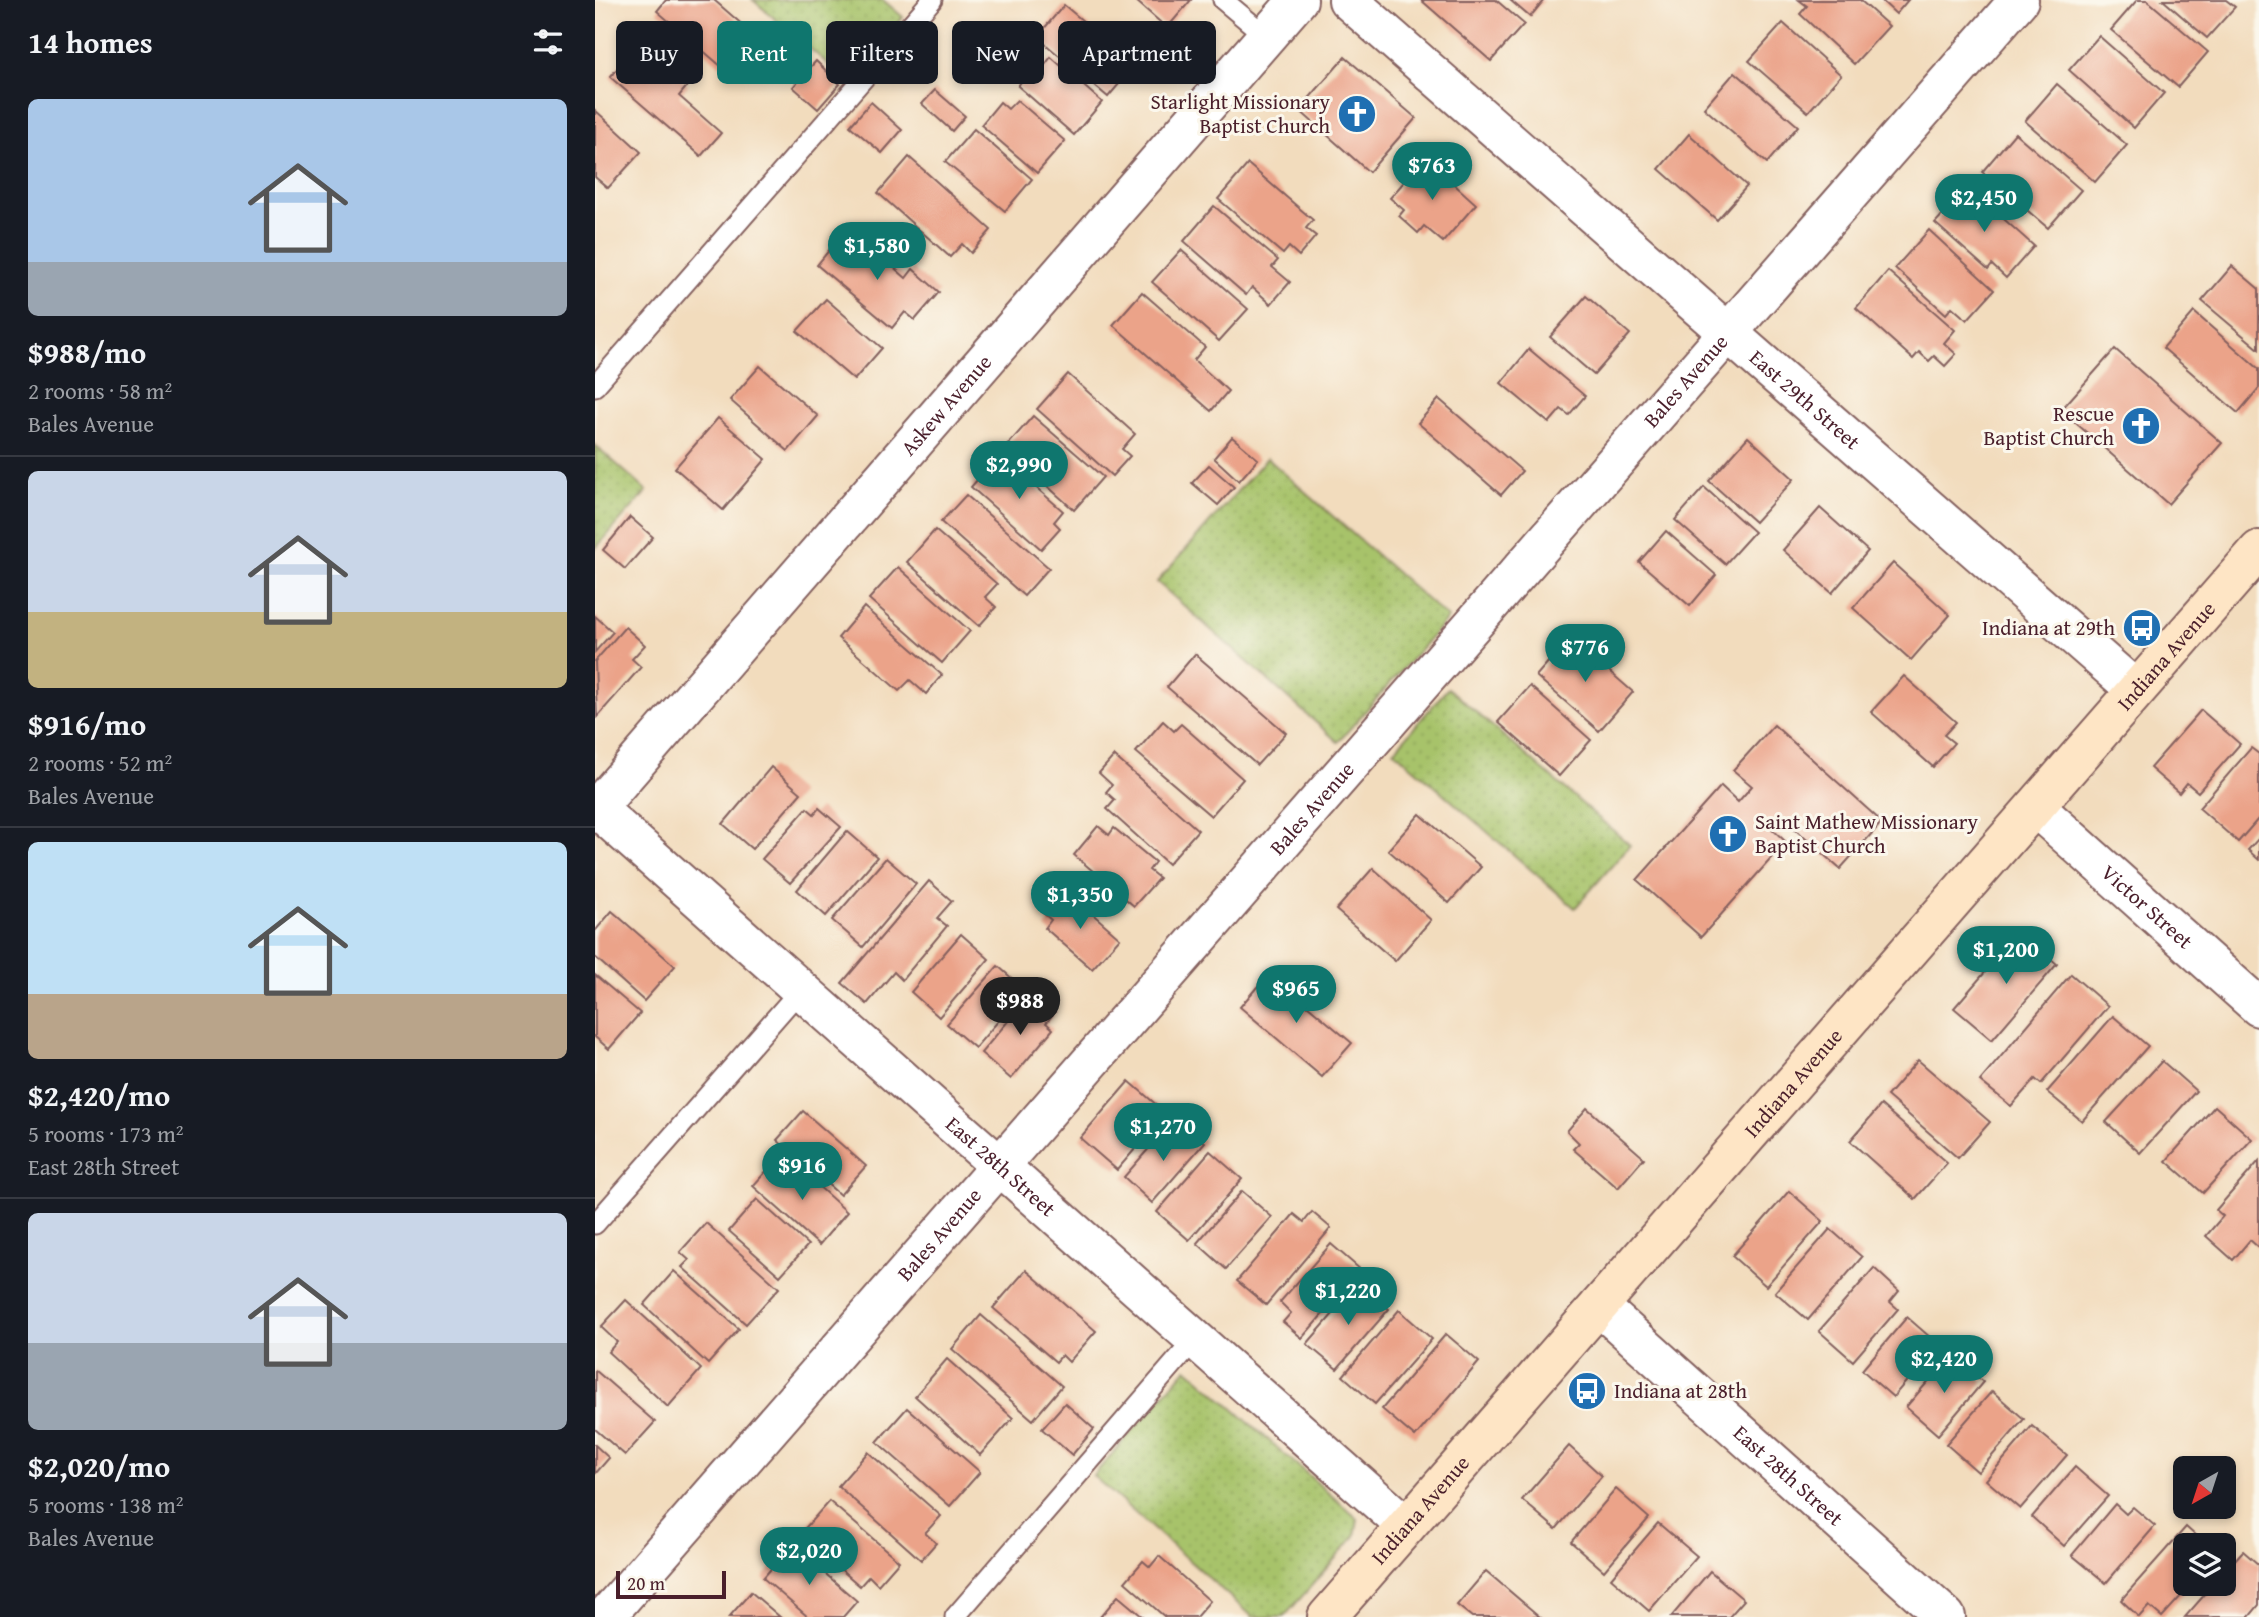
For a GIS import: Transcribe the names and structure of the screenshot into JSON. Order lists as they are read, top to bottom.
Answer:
{
  "streets": {
    "street": [
      "Bales Avenue",
      "East 29th Street",
      "Askew Avenue",
      "Indiana Avenue",
      "Victor Street",
      "East 28th Street"
    ]
  },
  "crossings": [
    ["Bales Avenue", "East 29th Street"],
    ["Bales Avenue", "East 28th Street"],
    ["East 29th Street", "Indiana Avenue"],
    ["Askew Avenue", "East 28th Street"],
    ["Indiana Avenue", "Victor Street"],
    ["Indiana Avenue", "East 28th Street"]
  ],
  "places": {
    "church": ["Starlight Missionary Baptist Church", "Rescue Baptist Church", "Saint Mathew Missionary Baptist Church"],
    "bus stop": ["Indiana at 29th", "Indiana at 28th"]
  },
  "scale_bar": "20 m",
  "north": "bottom left",
  "page": {
    "heading": "14 homes",
    "chip": [
      "Buy",
      "Rent",
      "Filters",
      "New",
      "Apartment"
    ],
    "list": [
      {
        "name": "$988/mo",
        "note": "2 rooms · 58 m² · Bales Avenue"
      },
      {
        "name": "$916/mo",
        "note": "2 rooms · 52 m² · Bales Avenue"
      },
      {
        "name": "$2,420/mo",
        "note": "5 rooms · 173 m² · East 28th Street"
      },
      {
        "name": "$2,020/mo",
        "note": "5 rooms · 138 m² · Bales Avenue"
      }
    ],
    "price": [
      "$763",
      "$2,450",
      "$1,580",
      "$2,990",
      "$776",
      "$1,350",
      "$1,200",
      "$965",
      "$988",
      "$1,270",
      "$916",
      "$1,220",
      "$2,420",
      "$2,020"
    ],
    "scale": "20 m"
  }
}
